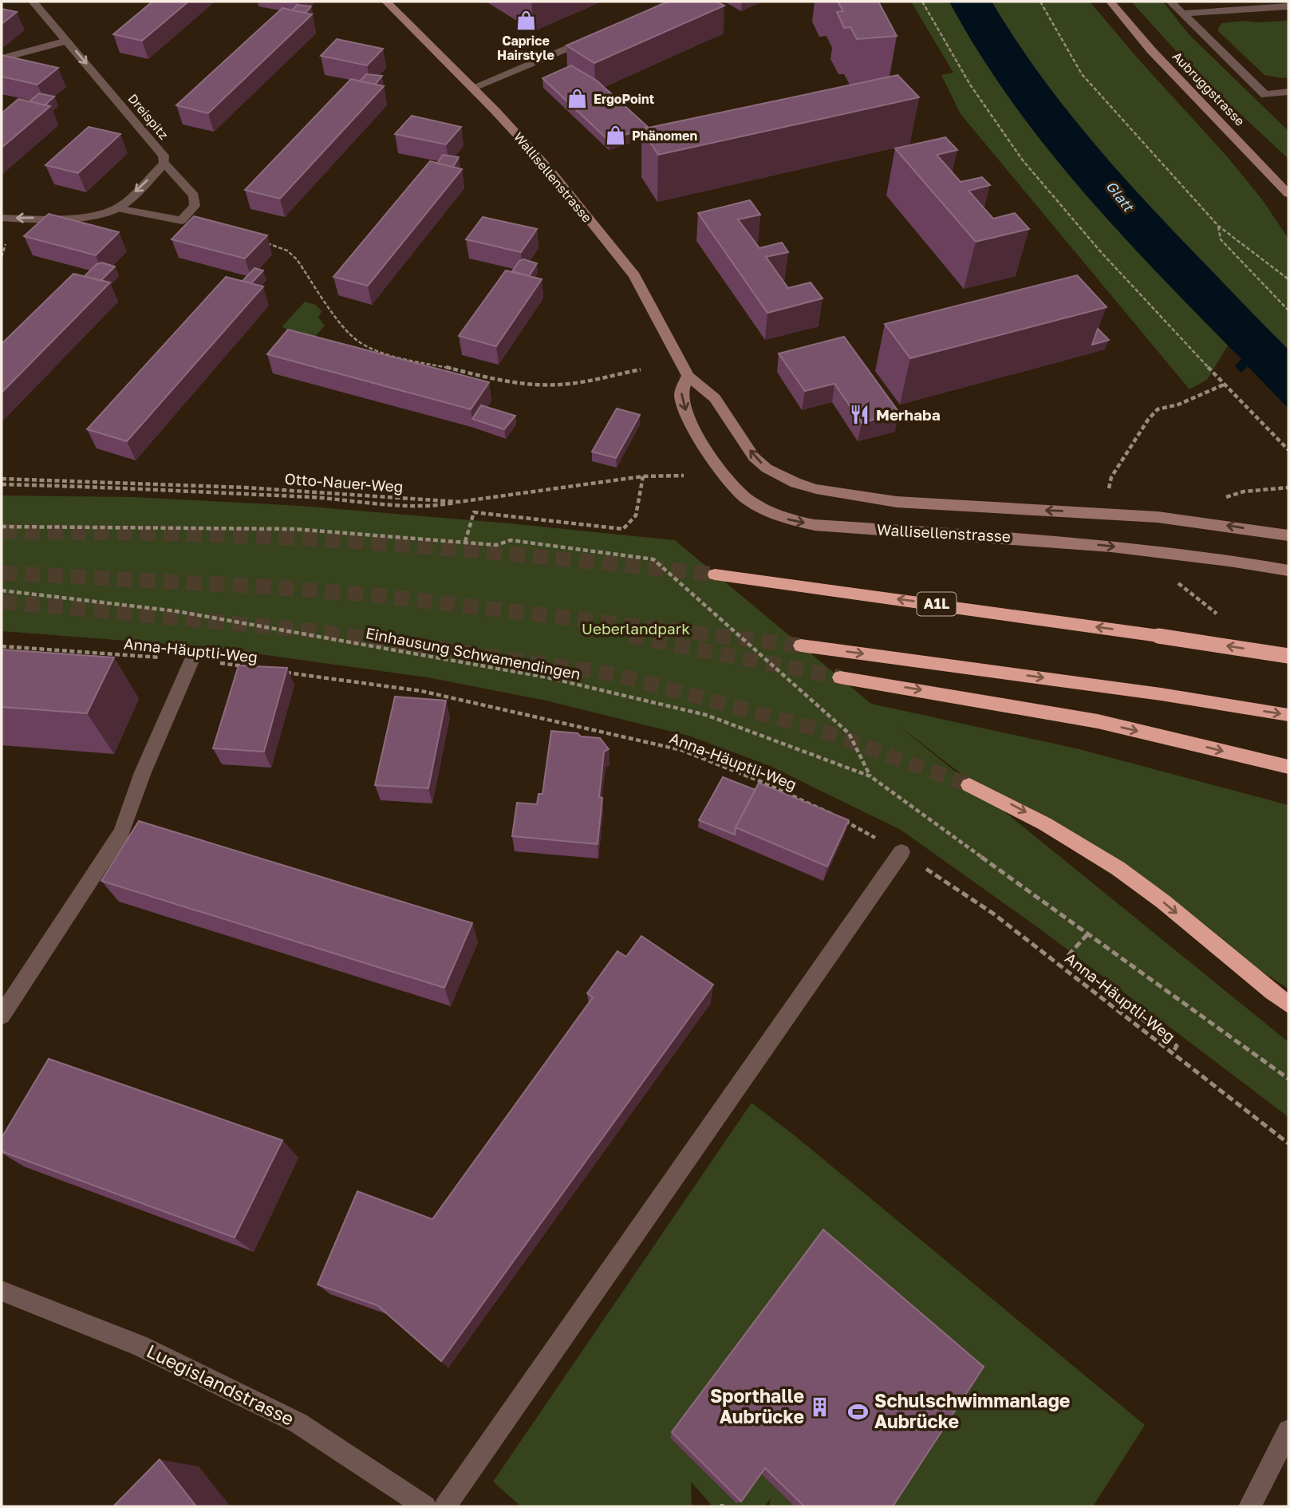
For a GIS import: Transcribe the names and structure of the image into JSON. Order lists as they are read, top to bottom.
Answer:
{
  "streets": {
    "highway": ["A1L"],
    "street": [
      "Aubruggstrasse",
      "Dreispitz",
      "Wallisellenstrasse",
      "Luegislandstrasse"
    ],
    "path": ["Otto-Nauer-Weg", "Anna-Häuptli-Weg", "Einhausung Schwamendingen"]
  },
  "water": ["Glatt"],
  "parks": ["Ueberlandpark"],
  "places": {
    "shop": ["Caprice Hairstyle", "ErgoPoint", "Phänomen"],
    "restaurant": ["Merhaba"],
    "building": ["Sporthalle Aubrücke"],
    "sports": ["Schulschwimmanlage Aubrücke"]
  }
}
